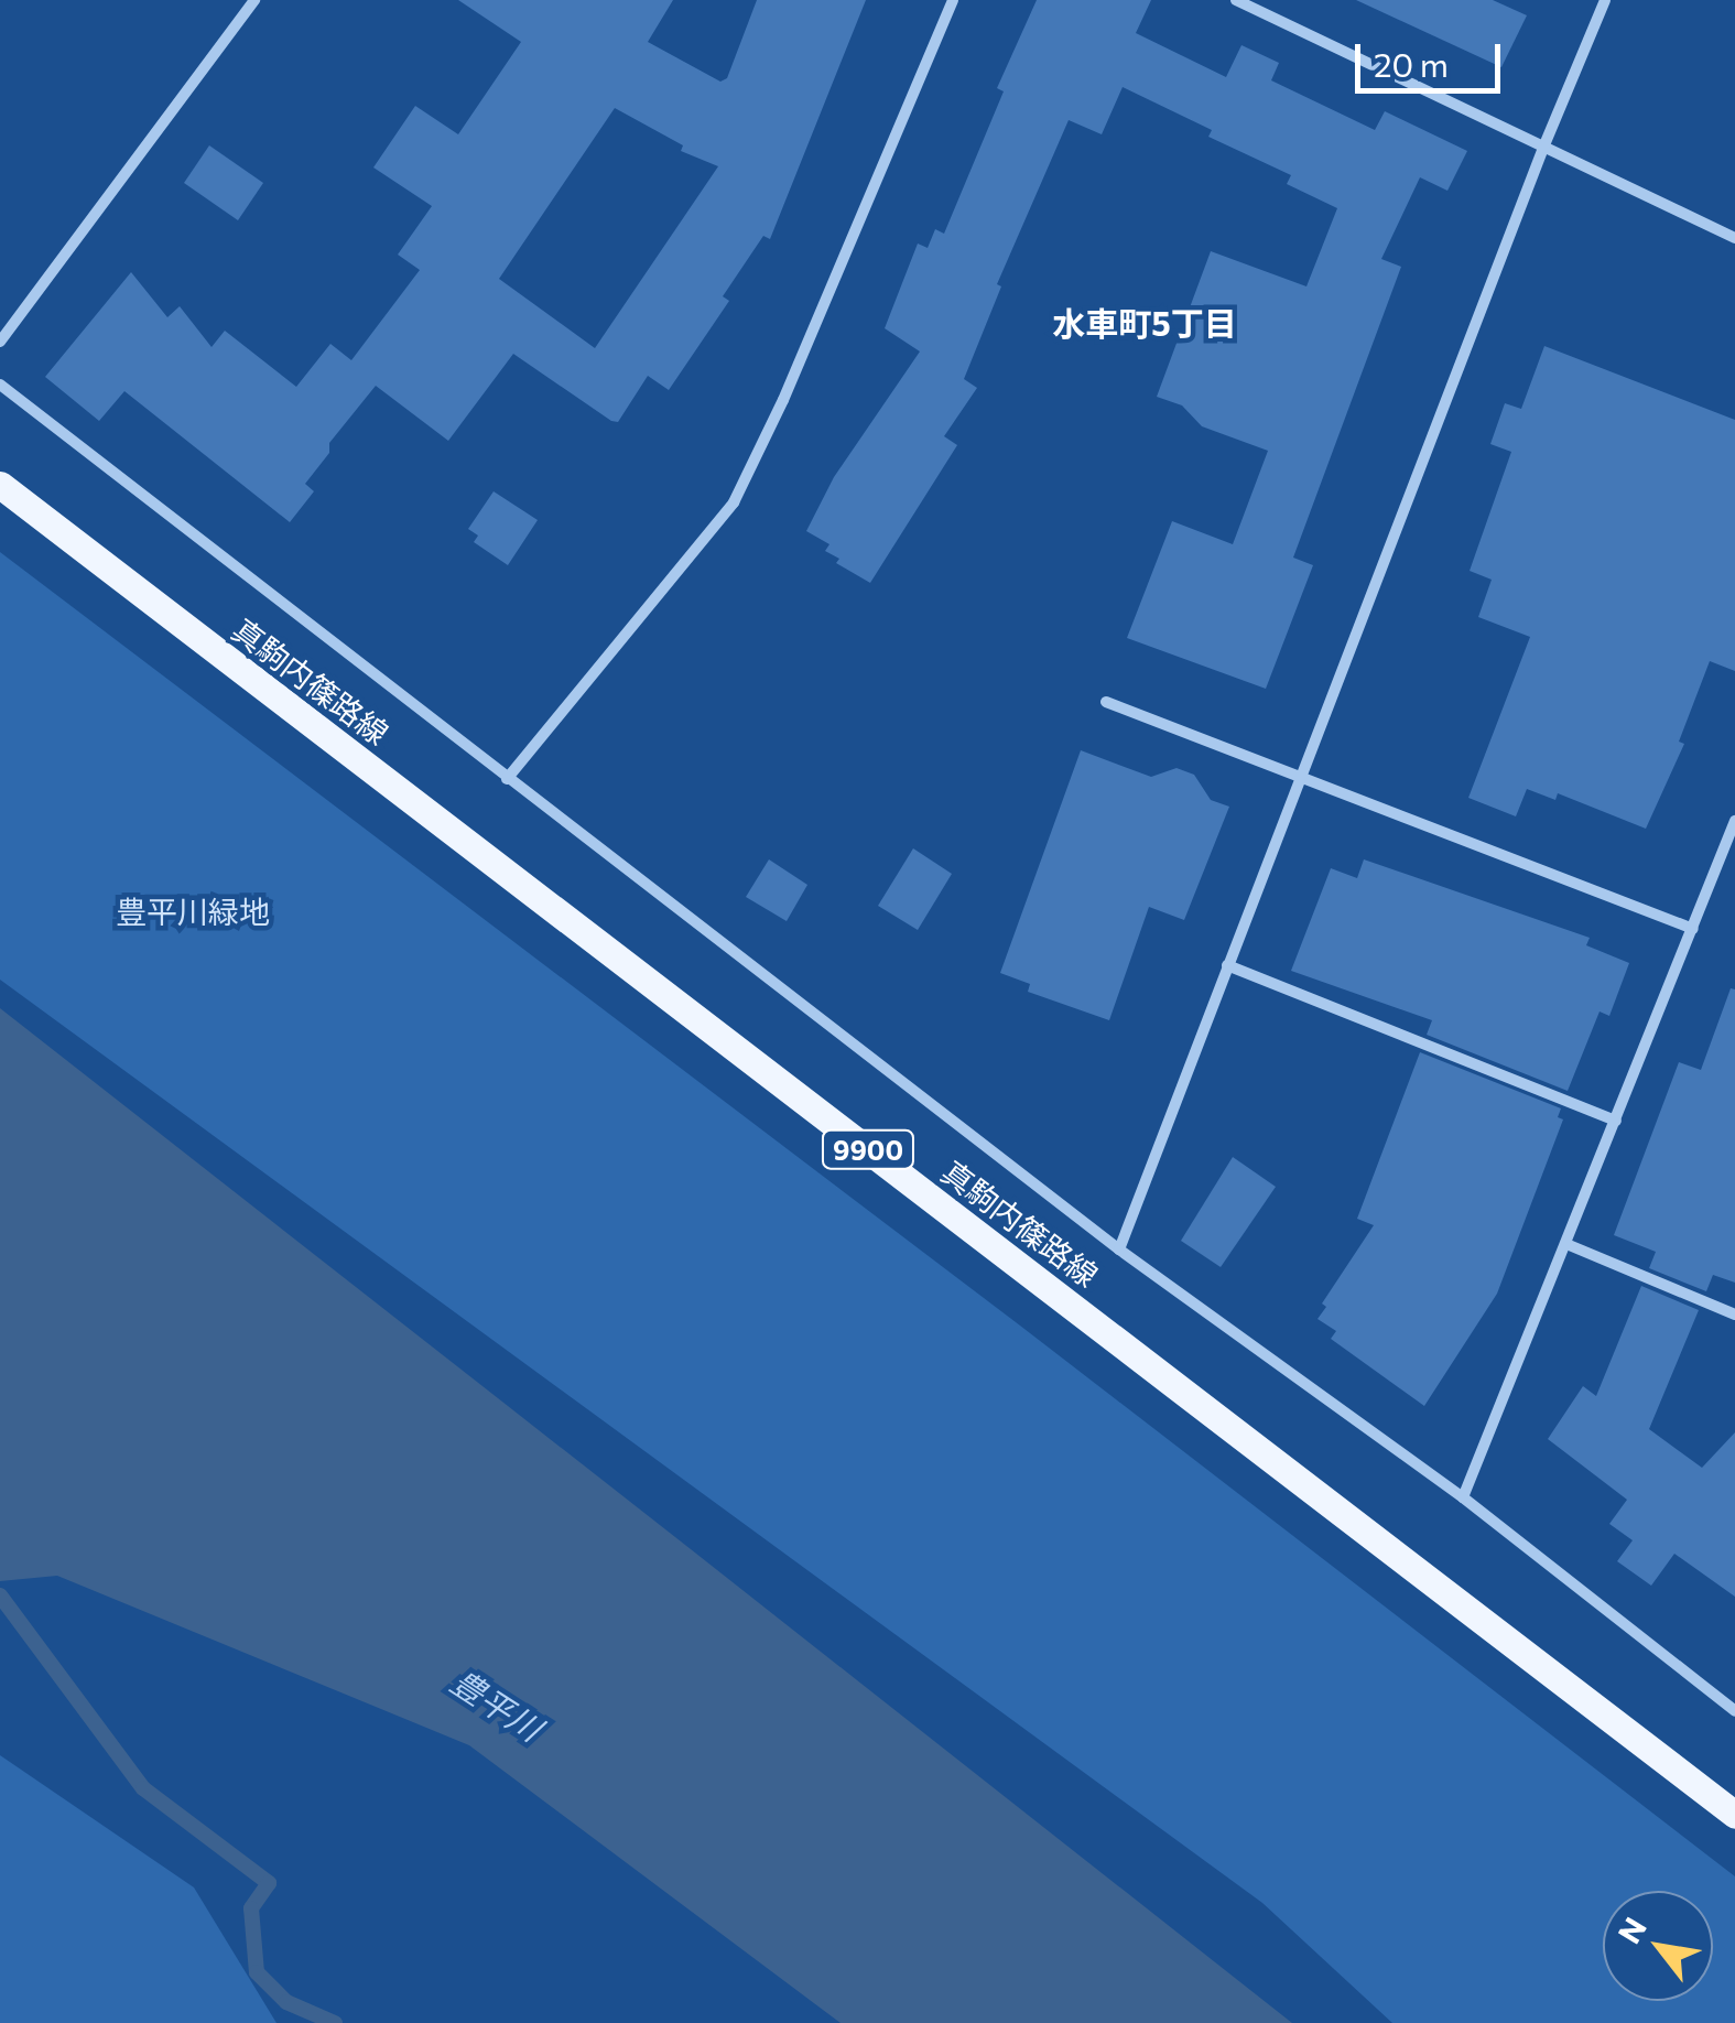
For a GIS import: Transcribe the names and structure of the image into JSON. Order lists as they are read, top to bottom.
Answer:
{
  "streets": {
    "main road": ["真駒内篠路線", "9900"]
  },
  "districts": ["水車町5丁目"],
  "water": ["豊平川"],
  "parks": ["豊平川緑地"],
  "scale_bar": "20 m",
  "north": "top left"
}
